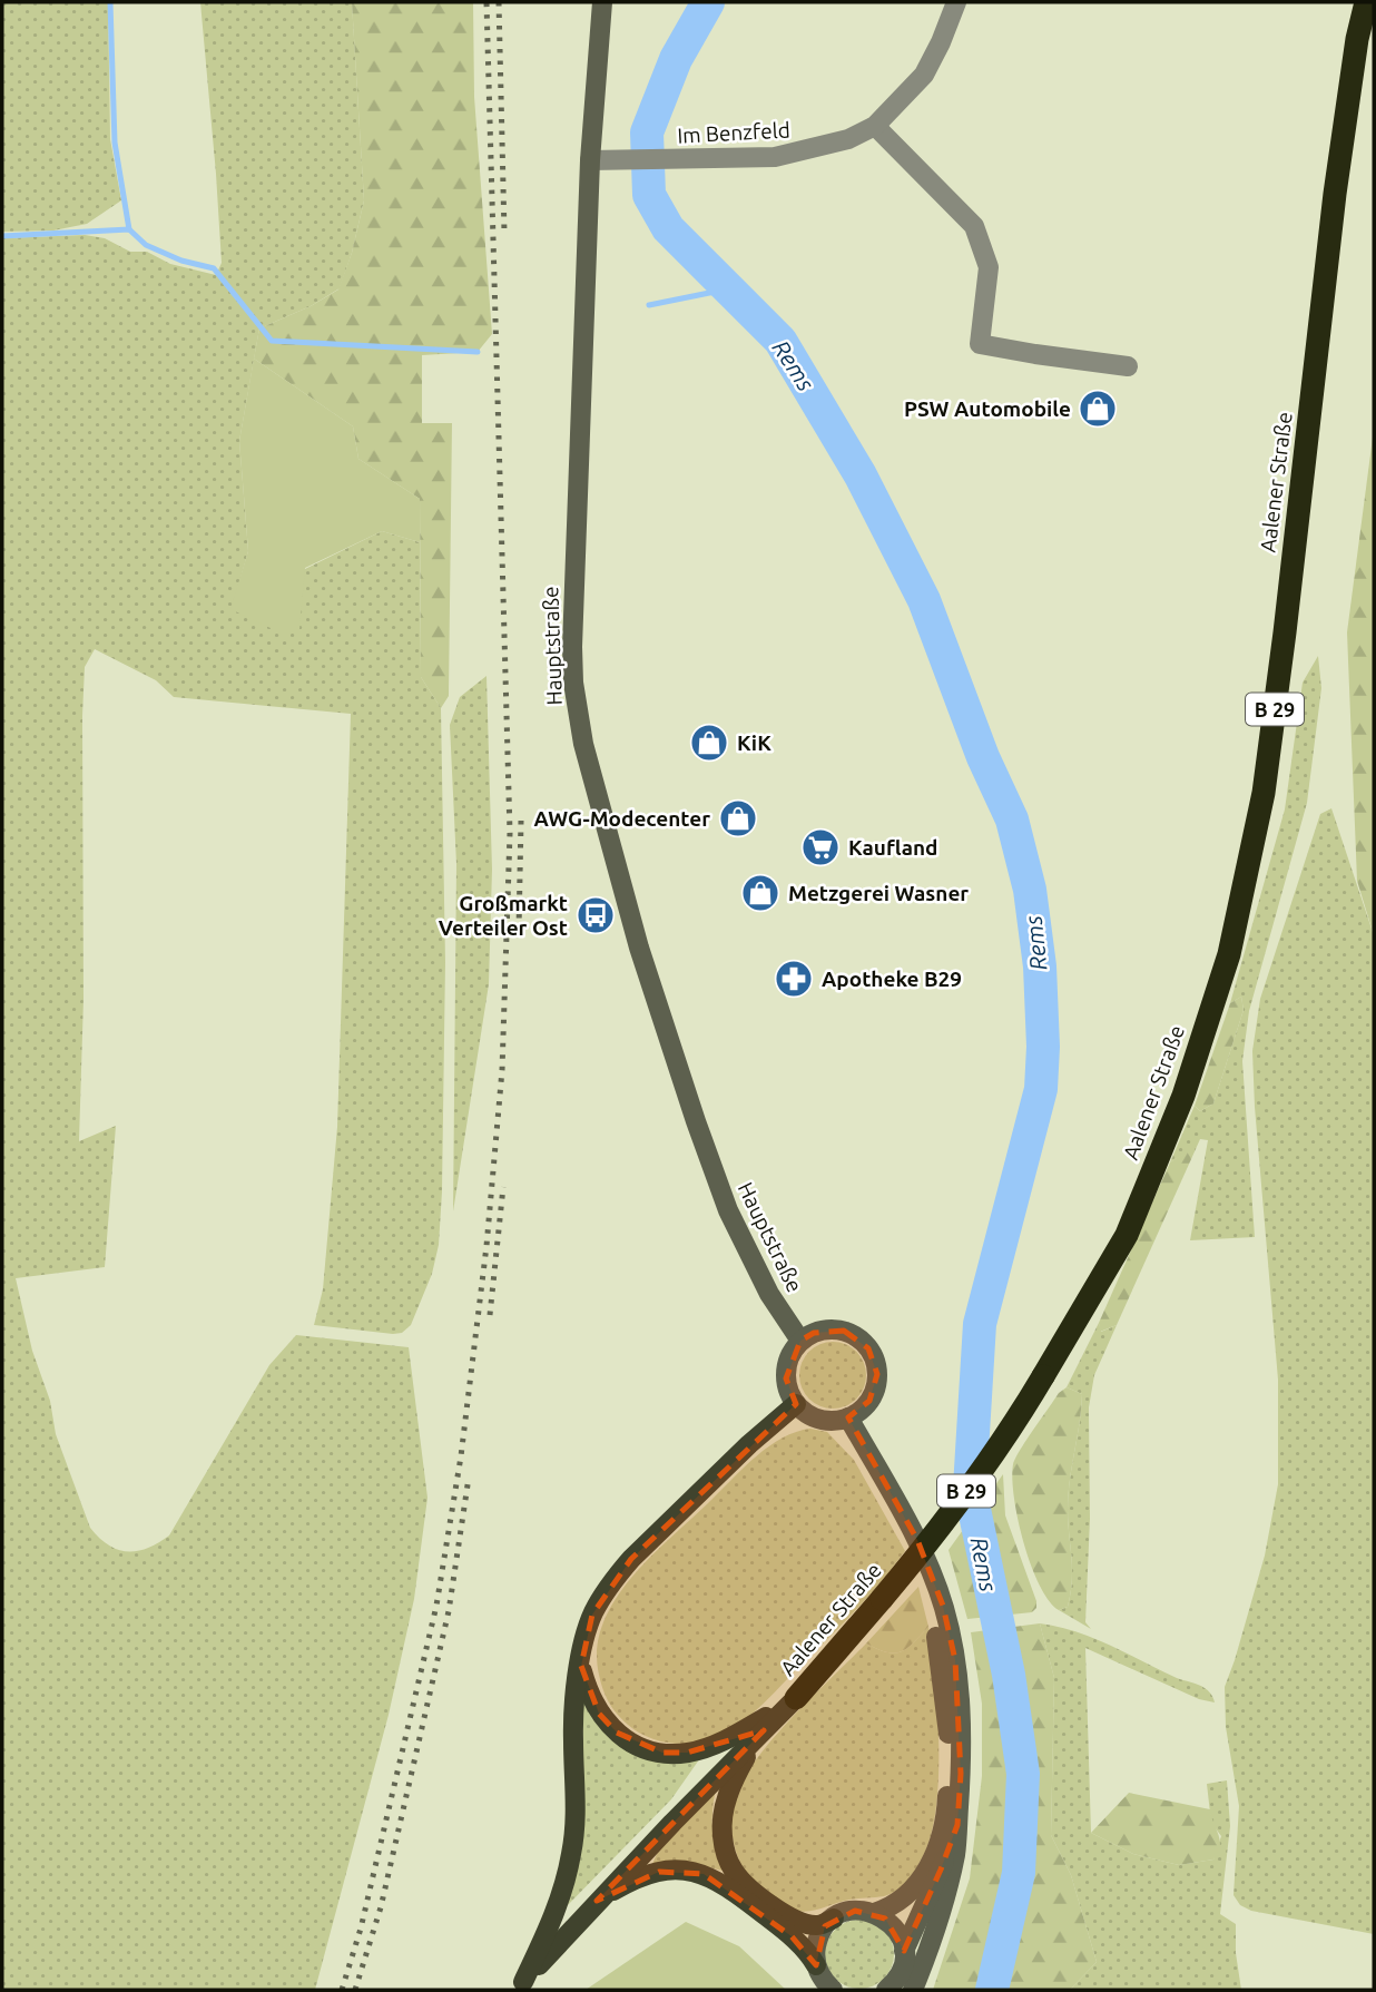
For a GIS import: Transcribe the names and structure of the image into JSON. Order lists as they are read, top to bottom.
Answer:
{
  "streets": {
    "highway": ["Aalener Straße", "B 29"],
    "main road": ["Hauptstraße"],
    "street": ["Im Benzfeld"]
  },
  "crossings": [
    ["Im Benzfeld", "Hauptstraße"]
  ],
  "water": ["Rems"],
  "places": {
    "shop": [
      "PSW Automobile",
      "KiK",
      "AWG-Modecenter",
      "Metzgerei Wasner"
    ],
    "supermarket": ["Kaufland"],
    "bus stop": ["Großmarkt Verteiler Ost"],
    "pharmacy": ["Apotheke B29"]
  }
}
